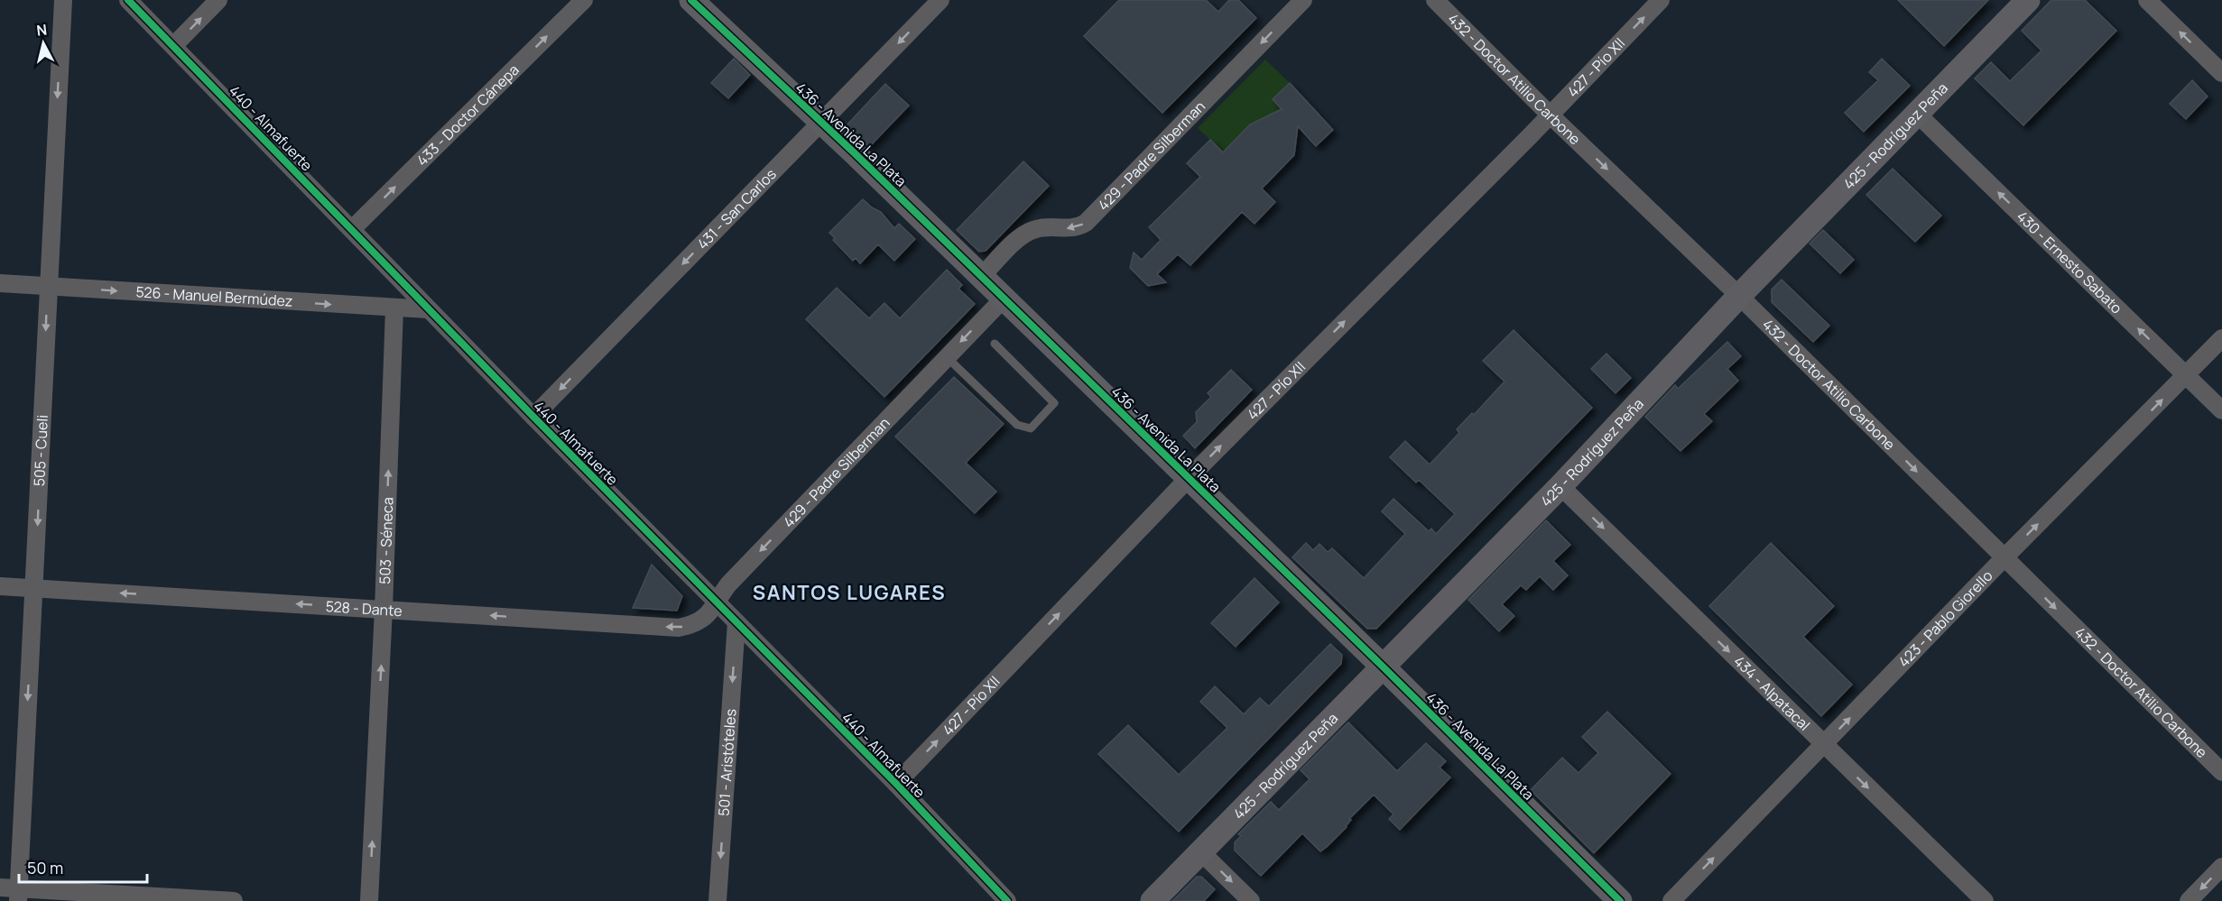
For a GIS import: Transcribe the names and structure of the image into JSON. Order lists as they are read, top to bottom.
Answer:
{
  "streets": {
    "street": [
      "427 - Pío XII",
      "432 - Doctor Atilio Carbone",
      "433 - Doctor Cánepa",
      "440 - Almafuerte",
      "436 - Avenida La Plata",
      "425 - Rodríguez Peña",
      "429 - Padre Silberman",
      "431 - San Carlos",
      "430 - Ernesto Sabato",
      "526 - Manuel Bermúdez",
      "505 - Cueli",
      "503 - Séneca",
      "528 - Dante",
      "423 - Pablo Giorello",
      "434 - Alpatacal",
      "501 - Aristóteles"
    ]
  },
  "crossings": [
    ["427 - Pío XII", "432 - Doctor Atilio Carbone"],
    ["427 - Pío XII", "440 - Almafuerte"],
    ["427 - Pío XII", "436 - Avenida La Plata"],
    ["432 - Doctor Atilio Carbone", "425 - Rodríguez Peña"],
    ["432 - Doctor Atilio Carbone", "423 - Pablo Giorello"],
    ["433 - Doctor Cánepa", "440 - Almafuerte"],
    ["440 - Almafuerte", "429 - Padre Silberman"],
    ["440 - Almafuerte", "431 - San Carlos"],
    ["440 - Almafuerte", "526 - Manuel Bermúdez"],
    ["440 - Almafuerte", "528 - Dante"],
    ["440 - Almafuerte", "501 - Aristóteles"],
    ["436 - Avenida La Plata", "425 - Rodríguez Peña"],
    ["436 - Avenida La Plata", "429 - Padre Silberman"],
    ["436 - Avenida La Plata", "431 - San Carlos"],
    ["425 - Rodríguez Peña", "430 - Ernesto Sabato"],
    ["425 - Rodríguez Peña", "434 - Alpatacal"],
    ["429 - Padre Silberman", "528 - Dante"],
    ["430 - Ernesto Sabato", "423 - Pablo Giorello"],
    ["526 - Manuel Bermúdez", "505 - Cueli"],
    ["526 - Manuel Bermúdez", "503 - Séneca"],
    ["505 - Cueli", "528 - Dante"],
    ["503 - Séneca", "528 - Dante"],
    ["423 - Pablo Giorello", "434 - Alpatacal"]
  ],
  "one_way": [
    "427 - Pío XII",
    "432 - Doctor Atilio Carbone",
    "433 - Doctor Cánepa",
    "429 - Padre Silberman",
    "431 - San Carlos",
    "430 - Ernesto Sabato",
    "526 - Manuel Bermúdez",
    "505 - Cueli",
    "503 - Séneca",
    "528 - Dante",
    "423 - Pablo Giorello",
    "434 - Alpatacal",
    "501 - Aristóteles"
  ],
  "districts": ["SANTOS LUGARES"],
  "scale_bar": "50 m",
  "north": "top"
}
